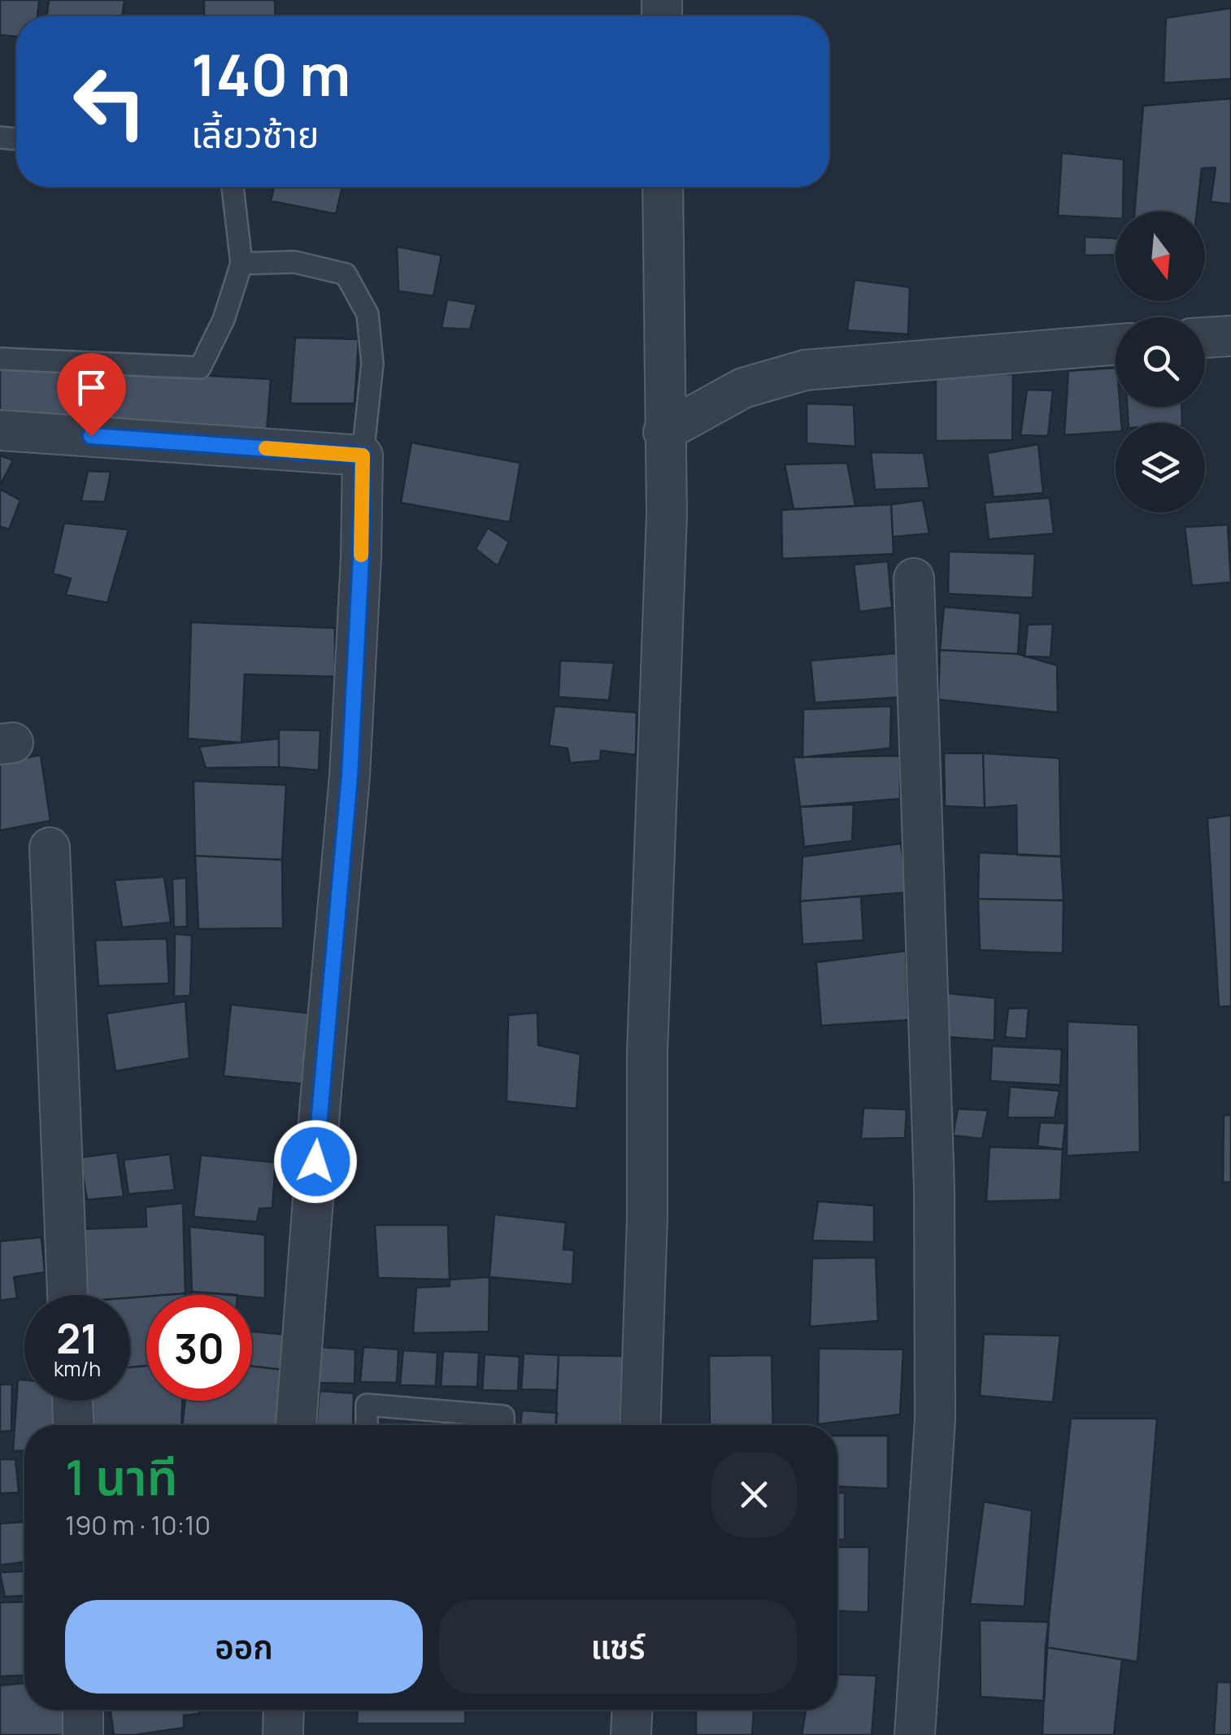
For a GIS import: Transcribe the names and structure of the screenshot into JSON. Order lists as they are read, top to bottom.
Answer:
{
  "north": "bottom",
  "page": {
    "turn": ["140 m", "เลี้ยวซ้าย"],
    "speed": "21 km/h",
    "limit": "30",
    "heading": ["1 นาที", "190 m · 10:10"],
    "buttons": ["ออก", "แชร์"]
  }
}
